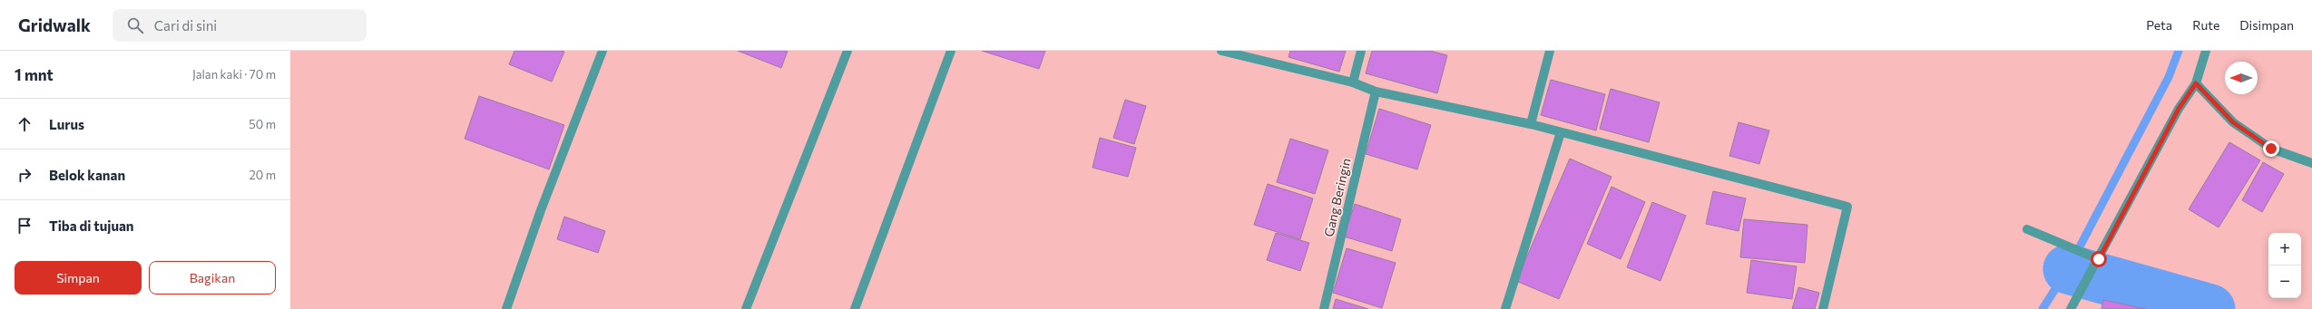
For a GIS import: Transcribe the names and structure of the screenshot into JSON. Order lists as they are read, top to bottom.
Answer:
{
  "streets": {
    "street": ["Gang Beringin"]
  },
  "north": "left",
  "page": {
    "header": "Gridwalk",
    "search": "Cari di sini",
    "nav": ["Peta", "Rute", "Disimpan"],
    "heading": ["1 mnt", "Jalan kaki · 70 m"],
    "list": [
      ["Lurus", "50 m"],
      ["Belok kanan", "20 m"],
      "Tiba di tujuan"
    ],
    "map_buttons": ["+", "−"],
    "buttons": ["Simpan", "Bagikan"]
  }
}
